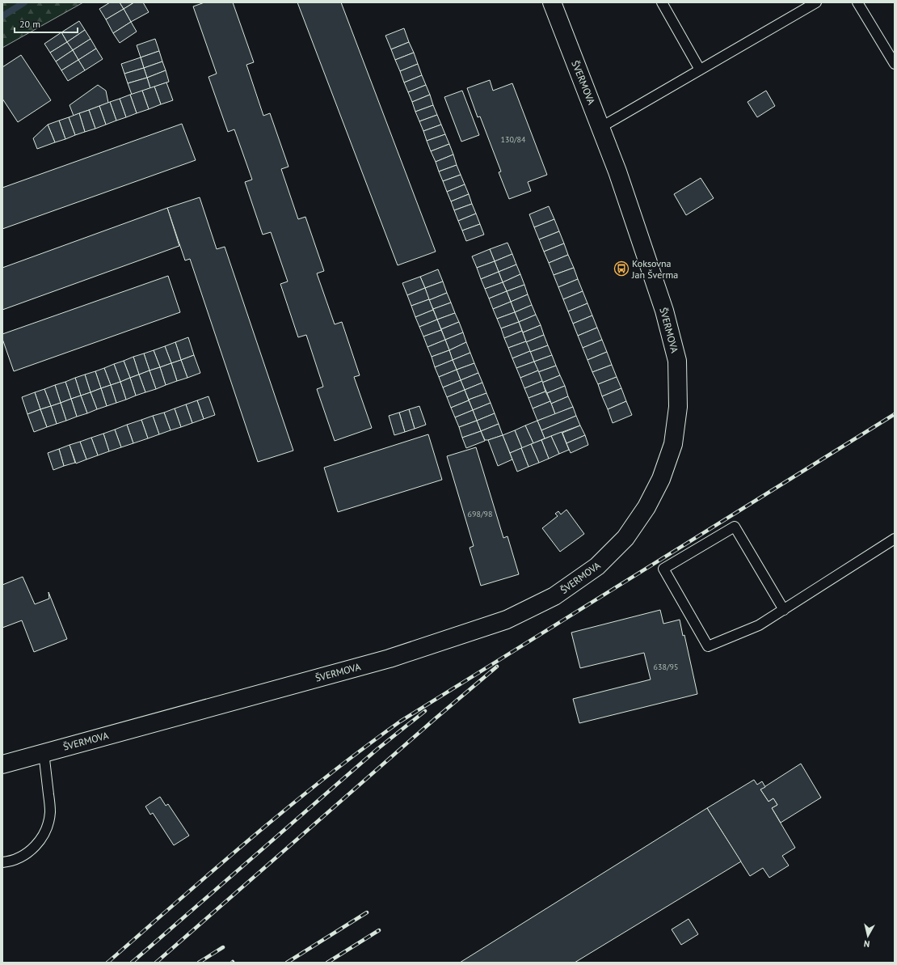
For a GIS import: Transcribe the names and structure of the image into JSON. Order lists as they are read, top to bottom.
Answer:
{
  "streets": {
    "street": ["ŠVERMOVA"]
  },
  "places": {
    "bus stop": ["Koksovna Jan Šverma"]
  },
  "house_numbers": ["130/84", "698/98", "638/95"],
  "scale_bar": "20 m",
  "north": "bottom"
}
